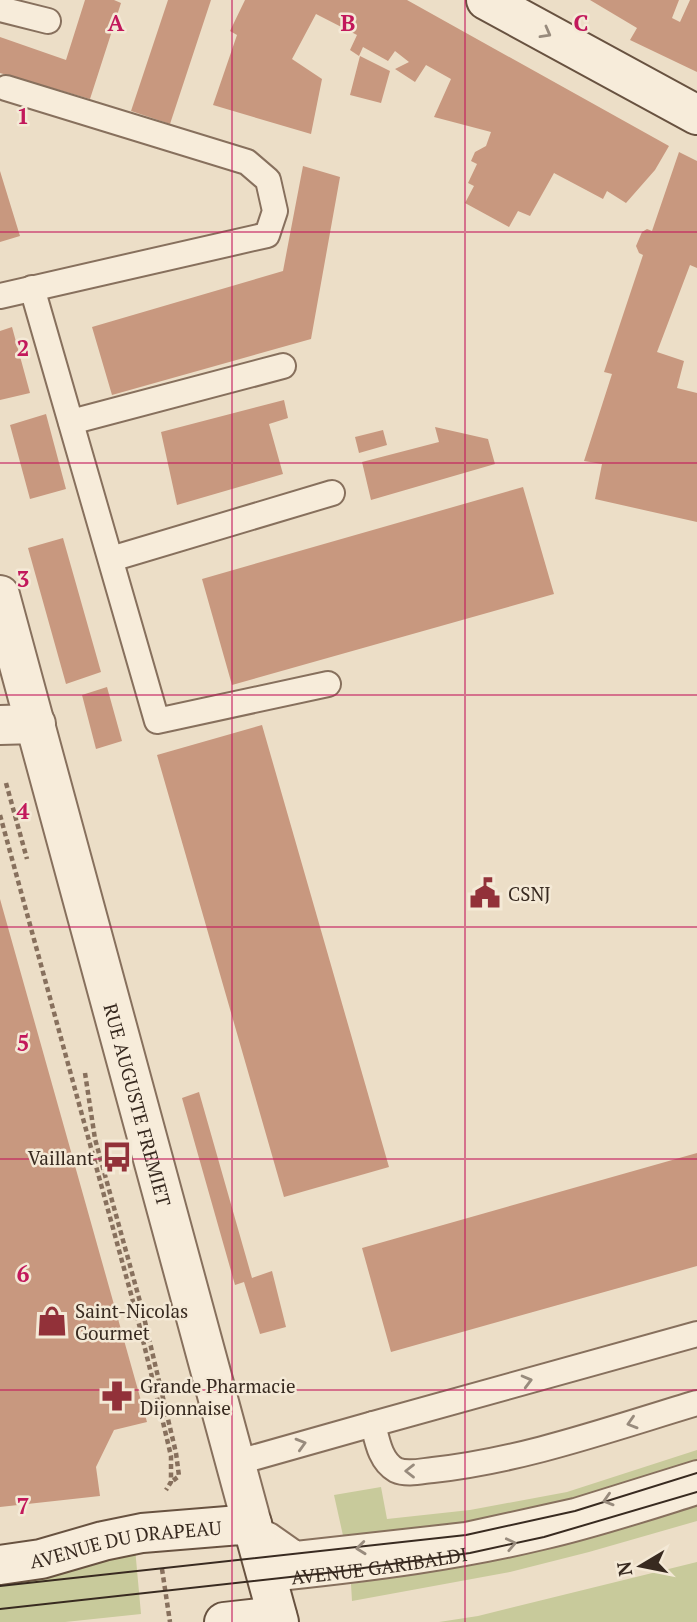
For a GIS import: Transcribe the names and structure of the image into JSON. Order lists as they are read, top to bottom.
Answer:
{
  "streets": {
    "street": ["RUE AUGUSTE FREMIET", "AVENUE DU DRAPEAU"],
    "lane": ["AVENUE GARIBALDI"]
  },
  "crossings": [
    ["RUE AUGUSTE FREMIET", "AVENUE DU DRAPEAU"],
    ["RUE AUGUSTE FREMIET", "AVENUE GARIBALDI"],
    ["AVENUE DU DRAPEAU", "AVENUE GARIBALDI"]
  ],
  "places": {
    "public building": ["CSNJ"],
    "bus stop": ["Vaillant"],
    "shop": ["Saint-Nicolas Gourmet"],
    "pharmacy": ["Grande Pharmacie Dijonnaise"]
  },
  "north": "left",
  "grid": {
    "columns": ["A", "B", "C"],
    "rows": [
      "1",
      "2",
      "3",
      "4",
      "5",
      "6",
      "7"
    ]
  }
}
